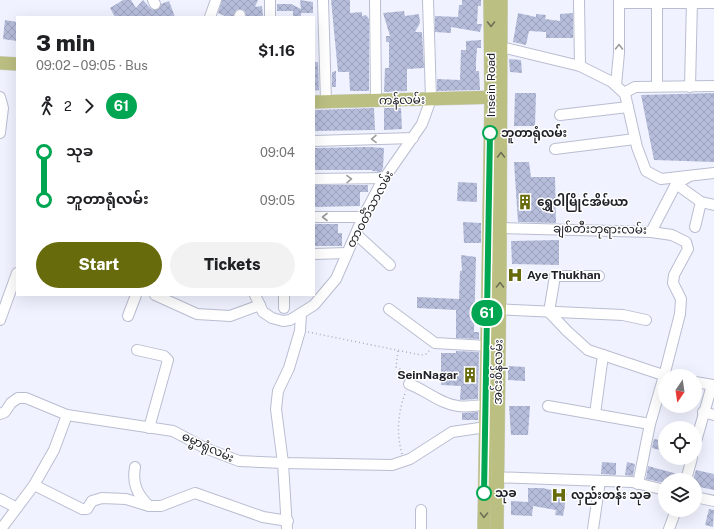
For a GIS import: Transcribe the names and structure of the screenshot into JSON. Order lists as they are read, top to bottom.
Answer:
{
  "streets": {
    "main road": ["Insein Road", "ကန်လမ်း", "အင်းစိန်လမ်း"],
    "street": ["တာဝတိံသာလမ်း", "ချစ်တီးဘုရားလမ်း", "ဓမ္မာရုံလမ်း"]
  },
  "crossings": [
    ["Insein Road", "ကန်လမ်း"],
    ["Insein Road", "အင်းစိန်လမ်း"],
    ["Insein Road", "ဓမ္မာရုံလမ်း"],
    ["ကန်လမ်း", "တာဝတိံသာလမ်း"],
    ["ကန်လမ်း", "အင်းစိန်လမ်း"],
    ["ချစ်တီးဘုရားလမ်း", "အင်းစိန်လမ်း"],
    ["အင်းစိန်လမ်း", "ဓမ္မာရုံလမ်း"]
  ],
  "one_way": ["အင်းစိန်လမ်း"],
  "places": {
    "other": ["ဘူတာရုံလမ်း", "သုခ"],
    "building": ["ရွှေဝါမြိုင်အိမ်ယာ", "SeinNagar"],
    "hospital": ["Aye Thukhan", "လှည်းတန်း သုခ"]
  },
  "lines": ["bus line 61"],
  "north": "bottom",
  "page": {
    "on_map": "61",
    "heading": ["3 min", "09:02 – 09:05 · Bus", "$1.16"],
    "legs": ["2", "61"],
    "list": [
      {
        "name": "သုခ",
        "value": "09:04"
      },
      {
        "name": "ဘူတာရုံလမ်း",
        "value": "09:05"
      }
    ],
    "buttons": ["Start", "Tickets"]
  }
}
